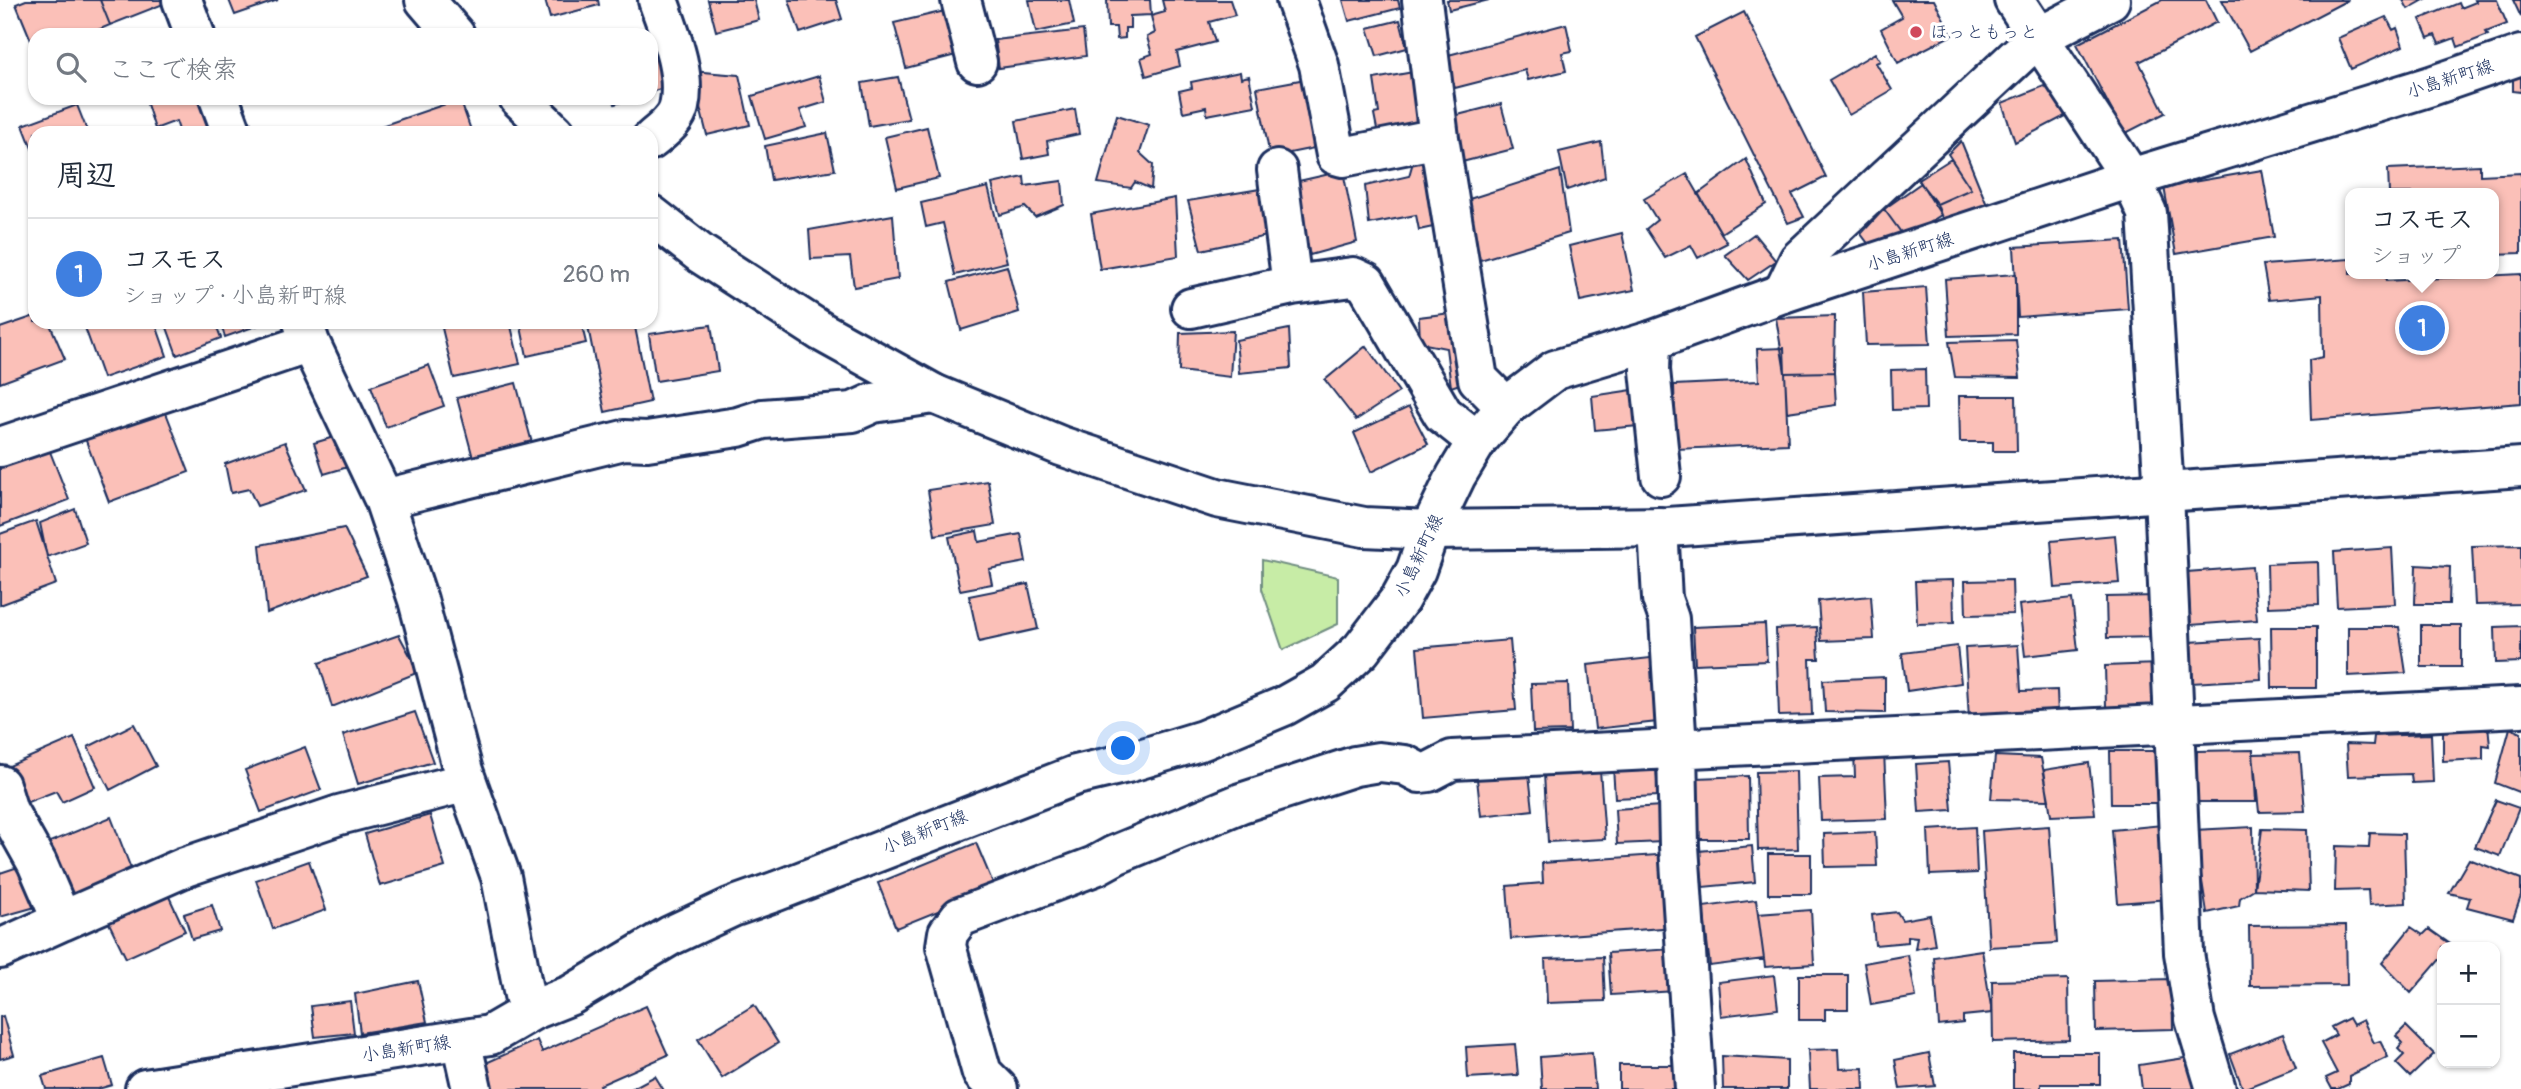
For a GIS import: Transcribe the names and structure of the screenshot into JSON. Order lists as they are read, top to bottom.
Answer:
{
  "streets": {
    "street": ["小島新町線"]
  },
  "places": ["ほっともっと"],
  "page": {
    "search": "ここで検索",
    "heading": "周辺",
    "popup": ["コスモス", "ショップ"],
    "list": [
      {
        "mark": "1",
        "name": "コスモス",
        "note": "ショップ · 小島新町線",
        "value": "260 m"
      }
    ],
    "pins": "1",
    "map_buttons": ["+", "−"]
  }
}
